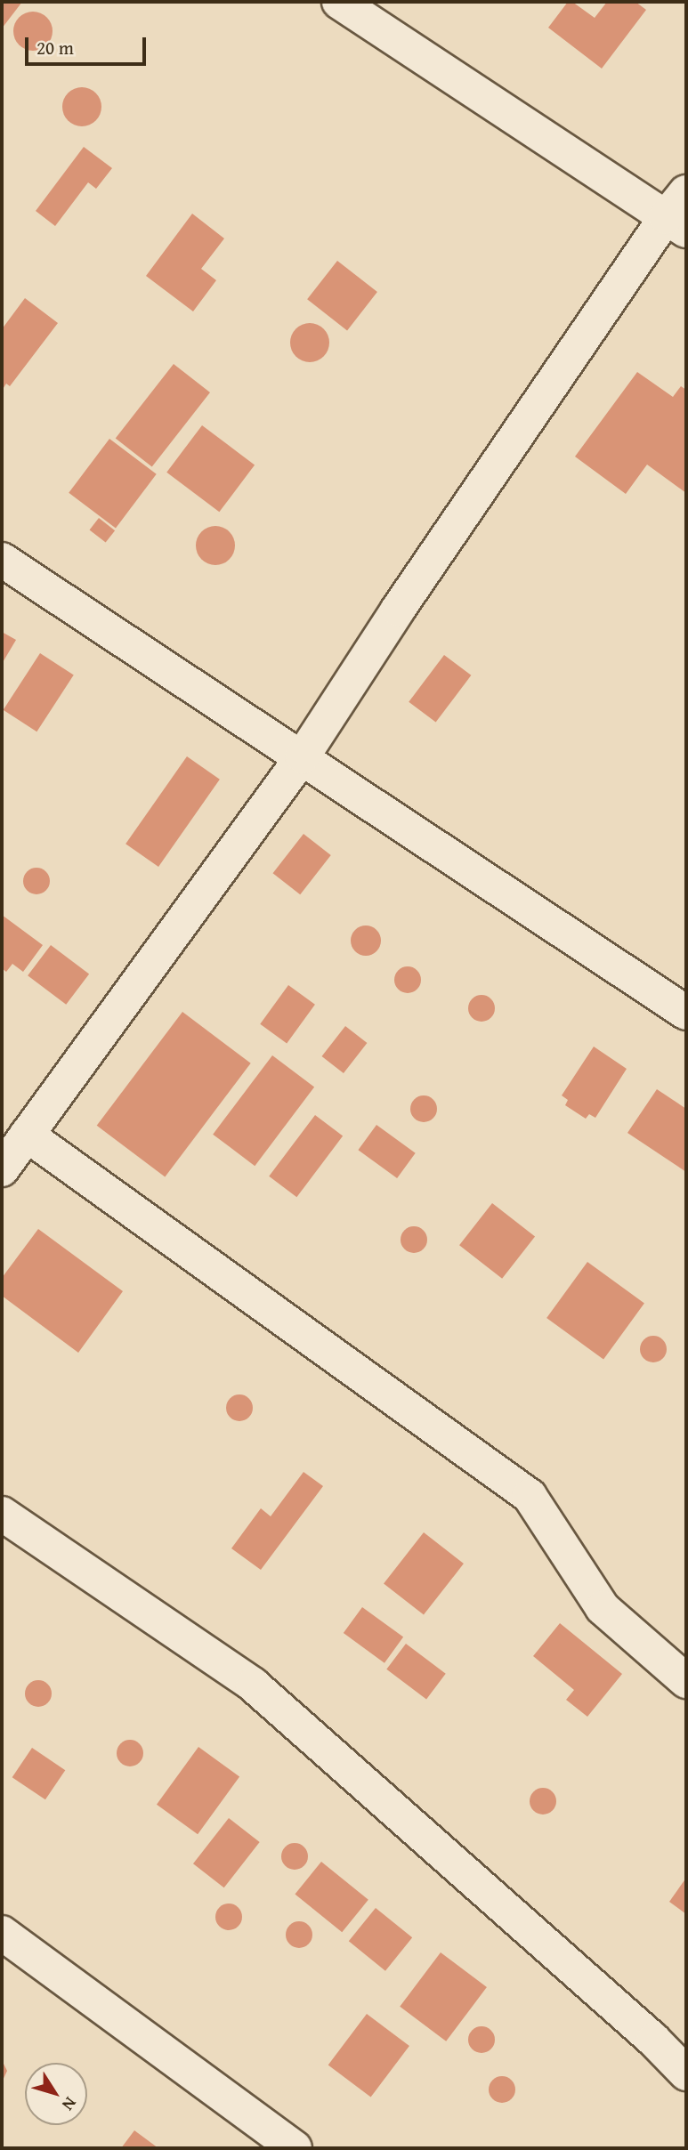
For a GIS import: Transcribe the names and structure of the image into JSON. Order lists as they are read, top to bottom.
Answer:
{
  "scale_bar": "20 m",
  "north": "bottom right"
}
